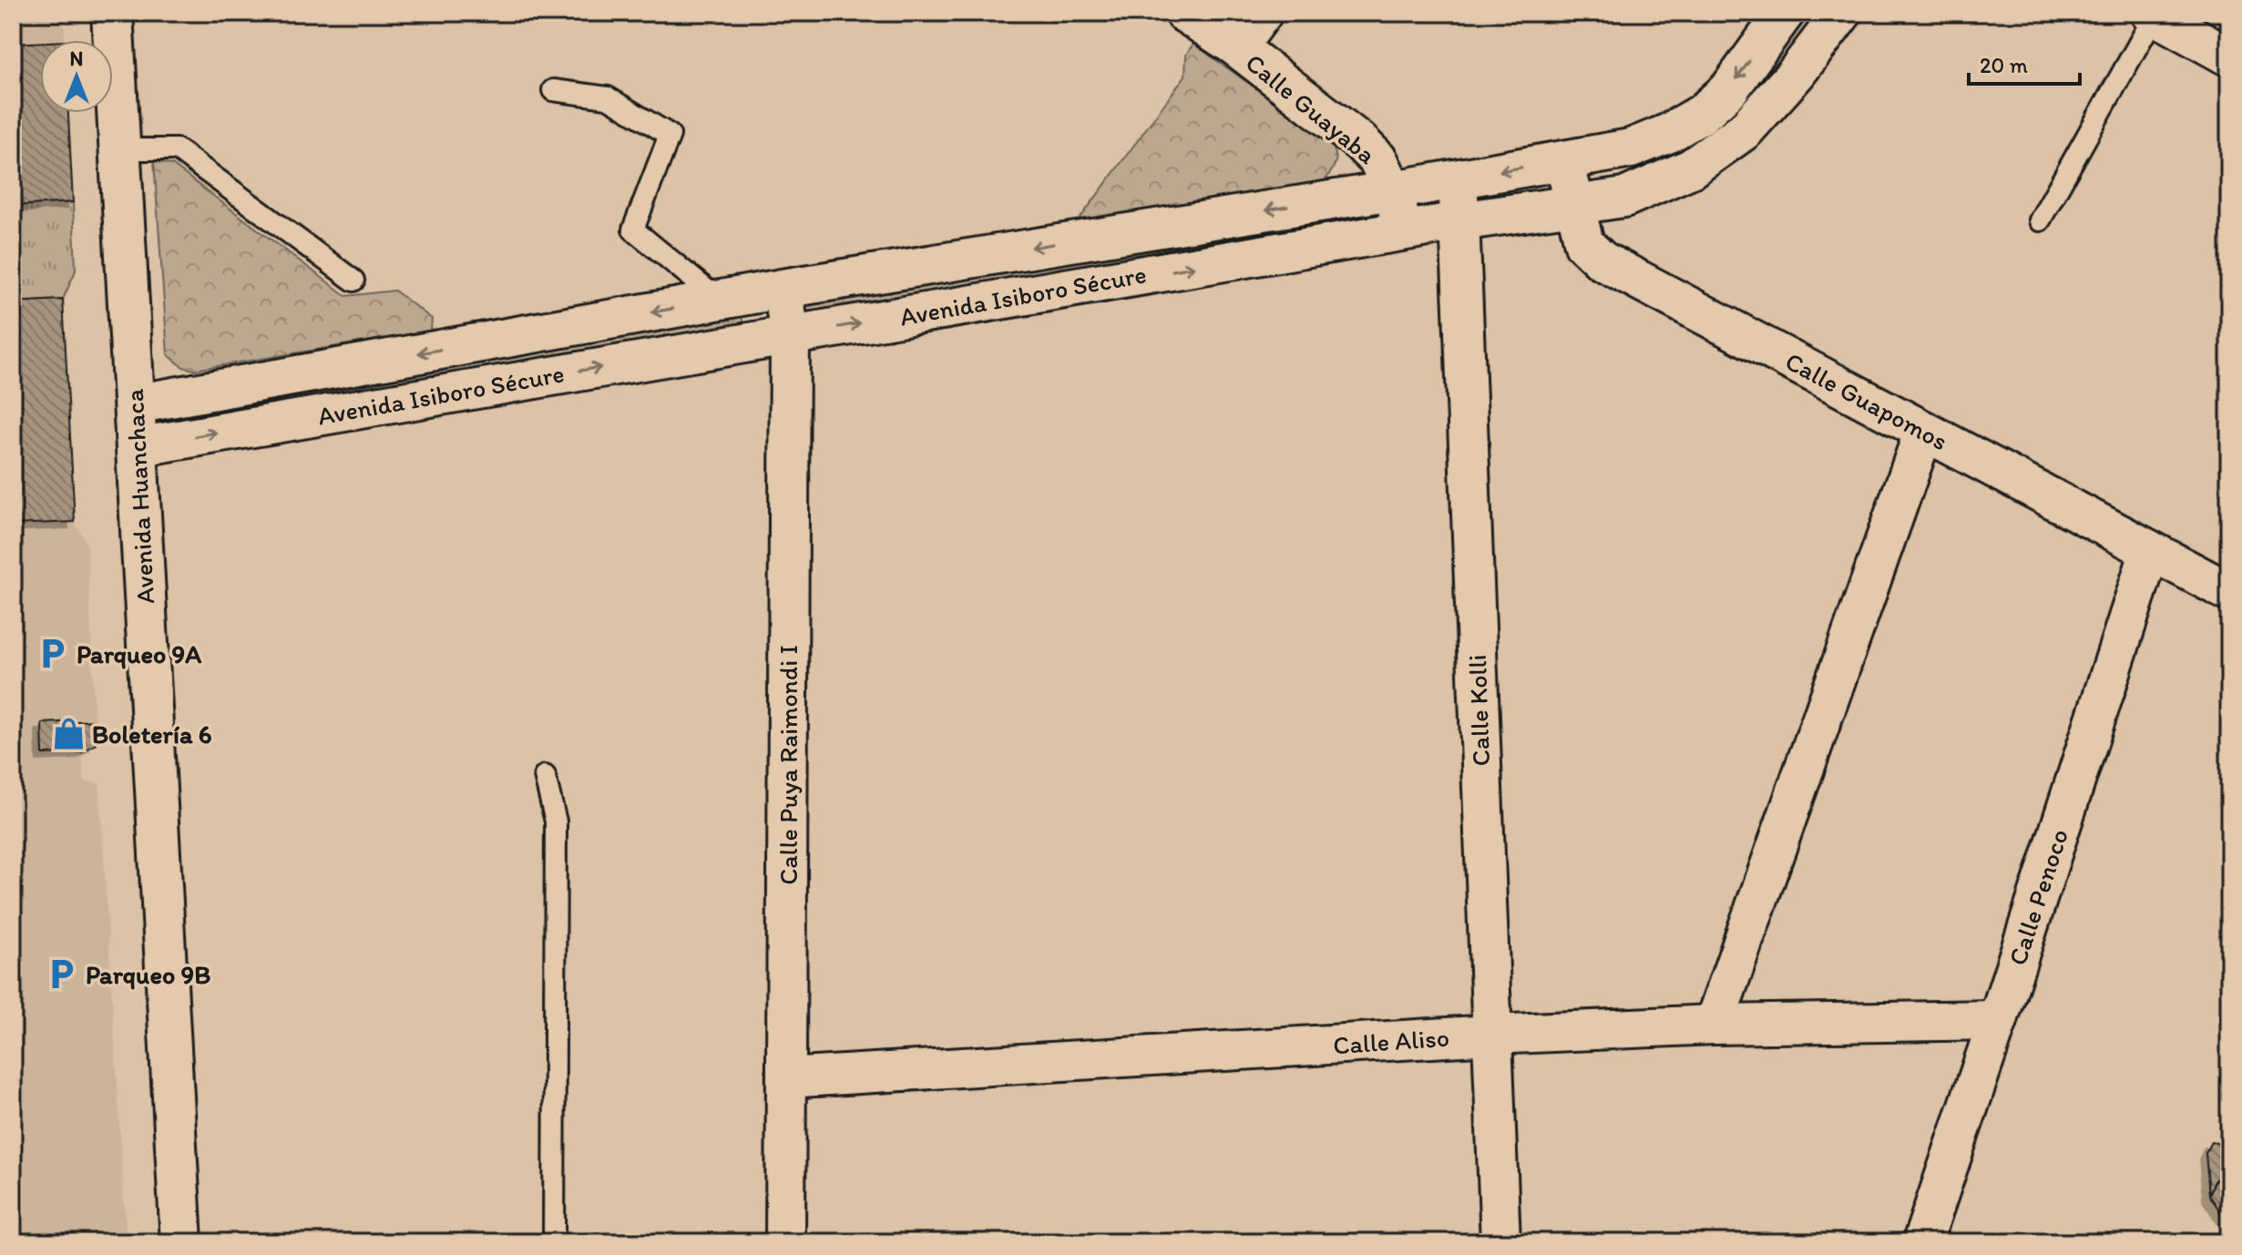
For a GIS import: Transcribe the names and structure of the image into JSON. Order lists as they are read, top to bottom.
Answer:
{
  "streets": {
    "street": [
      "Calle Guayaba",
      "Avenida Isiboro Sécure",
      "Calle Guapomos",
      "Avenida Huanchaca",
      "Calle Kolli",
      "Calle Puya Raimondi I",
      "Calle Penoco",
      "Calle Aliso"
    ]
  },
  "crossings": [
    ["Calle Guayaba", "Avenida Isiboro Sécure"],
    ["Avenida Isiboro Sécure", "Calle Guapomos"],
    ["Avenida Isiboro Sécure", "Avenida Huanchaca"],
    ["Avenida Isiboro Sécure", "Calle Kolli"],
    ["Avenida Isiboro Sécure", "Calle Puya Raimondi I"],
    ["Calle Guapomos", "Calle Penoco"],
    ["Calle Kolli", "Calle Aliso"],
    ["Calle Puya Raimondi I", "Calle Aliso"],
    ["Calle Penoco", "Calle Aliso"]
  ],
  "places": {
    "parking": ["Parqueo 9A", "Parqueo 9B"],
    "shop": ["Boletería 6"]
  },
  "scale_bar": "20 m",
  "north": "top"
}
